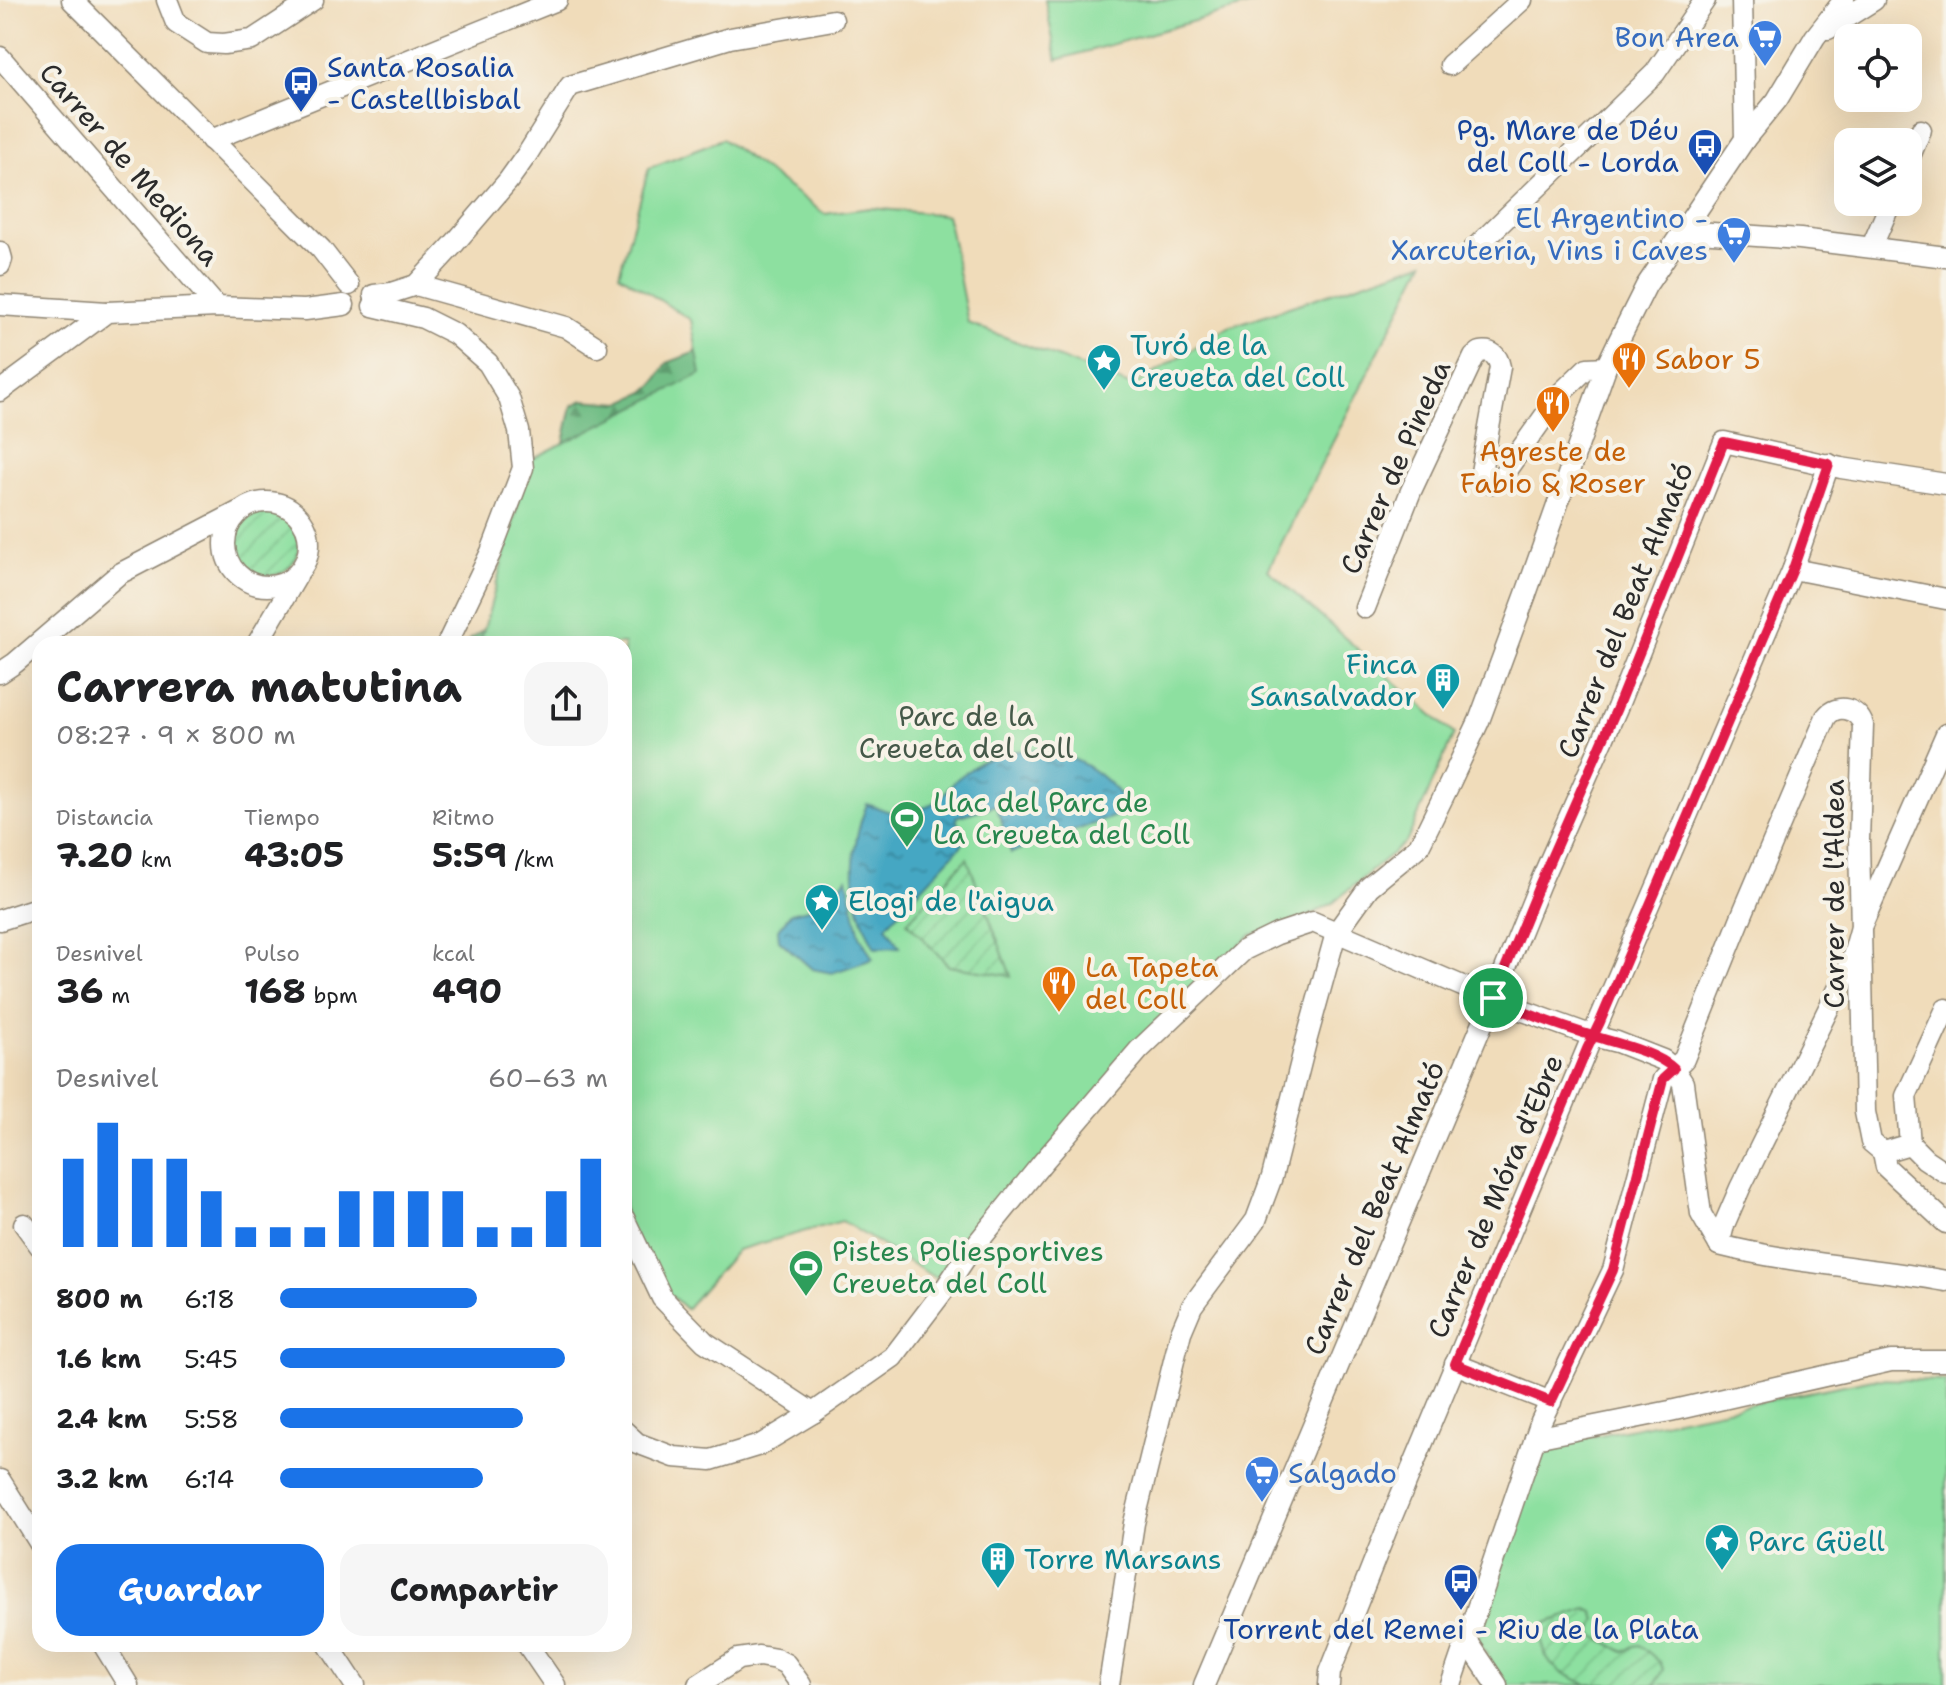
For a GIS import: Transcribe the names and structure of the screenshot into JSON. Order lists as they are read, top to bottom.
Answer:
{
  "streets": {
    "street": [
      "Carrer de Mediona",
      "Carrer de Pineda",
      "Carrer del Beat Almató",
      "Carrer de l'Aldea",
      "Carrer de Móra d'Ebre"
    ]
  },
  "crossings": [
    ["Carrer del Beat Almató", "Carrer de Móra d'Ebre"]
  ],
  "parks": ["Parc de la Creueta del Coll"],
  "places": {
    "supermarket": ["Bon Area", "El Argentino - Xarcuteria, Vins i Caves", "Salgado"],
    "bus stop": ["Santa Rosalia - Castellbisbal", "Pg. Mare de Déu del Coll - Lorda", "Torrent del Remei - Riu de la Plata"],
    "restaurant": ["Sabor 5", "Agreste de Fabio & Roser", "La Tapeta del Coll"],
    "place": ["Turó de la Creueta del Coll", "Elogi de l'aigua", "Parc Güell"],
    "building": ["Finca Sansalvador", "Torre Marsans"],
    "sports": ["Llac del Parc de La Creueta del Coll", "Pistes Poliesportives Creueta del Coll"]
  },
  "page": {
    "heading": ["Carrera matutina", "08:27 · 9 × 800 m"],
    "stats": [
      ["Distancia", "7.20 km"],
      ["Tiempo", "43:05"],
      ["Ritmo", "5:59 /km"],
      ["Desnivel", "36 m"],
      ["Pulso", "168 bpm"],
      ["kcal", "490"]
    ],
    "chart": ["Desnivel", "60–63 m"],
    "list": [
      {
        "name": "800 m",
        "note": "6:18"
      },
      {
        "name": "1.6 km",
        "note": "5:45"
      },
      {
        "name": "2.4 km",
        "note": "5:58"
      },
      {
        "name": "3.2 km",
        "note": "6:14"
      }
    ],
    "buttons": ["Guardar", "Compartir"]
  }
}
